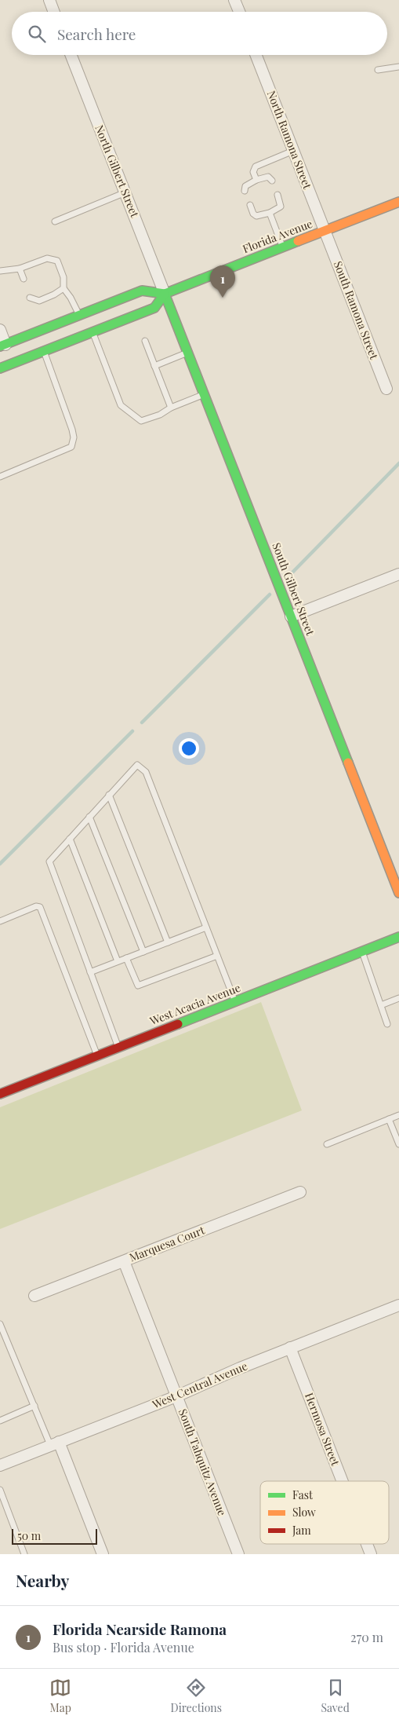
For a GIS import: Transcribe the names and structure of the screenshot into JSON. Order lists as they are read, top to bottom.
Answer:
{
  "streets": {
    "street": [
      "North Ramona Street",
      "North Gilbert Street",
      "Florida Avenue",
      "South Ramona Street",
      "South Gilbert Street",
      "West Acacia Avenue",
      "Marquesa Court",
      "West Central Avenue",
      "Hermosa Street",
      "South Tahquitz Avenue"
    ]
  },
  "crossings": [
    ["North Ramona Street", "Florida Avenue"],
    ["North Ramona Street", "South Ramona Street"],
    ["North Gilbert Street", "Florida Avenue"],
    ["North Gilbert Street", "South Gilbert Street"],
    ["Florida Avenue", "South Ramona Street"],
    ["Florida Avenue", "South Gilbert Street"],
    ["Marquesa Court", "South Tahquitz Avenue"],
    ["West Central Avenue", "Hermosa Street"],
    ["West Central Avenue", "South Tahquitz Avenue"]
  ],
  "legend": ["Fast", "Slow", "Jam"],
  "scale_bar": "50 m",
  "page": {
    "search": "Search here",
    "pins": "1",
    "scale": "50 m",
    "heading": "Nearby",
    "list": [
      {
        "mark": "1",
        "name": "Florida Nearside Ramona",
        "note": "Bus stop · Florida Avenue",
        "value": "270 m"
      }
    ],
    "nav": ["Map", "Directions", "Saved"]
  }
}
